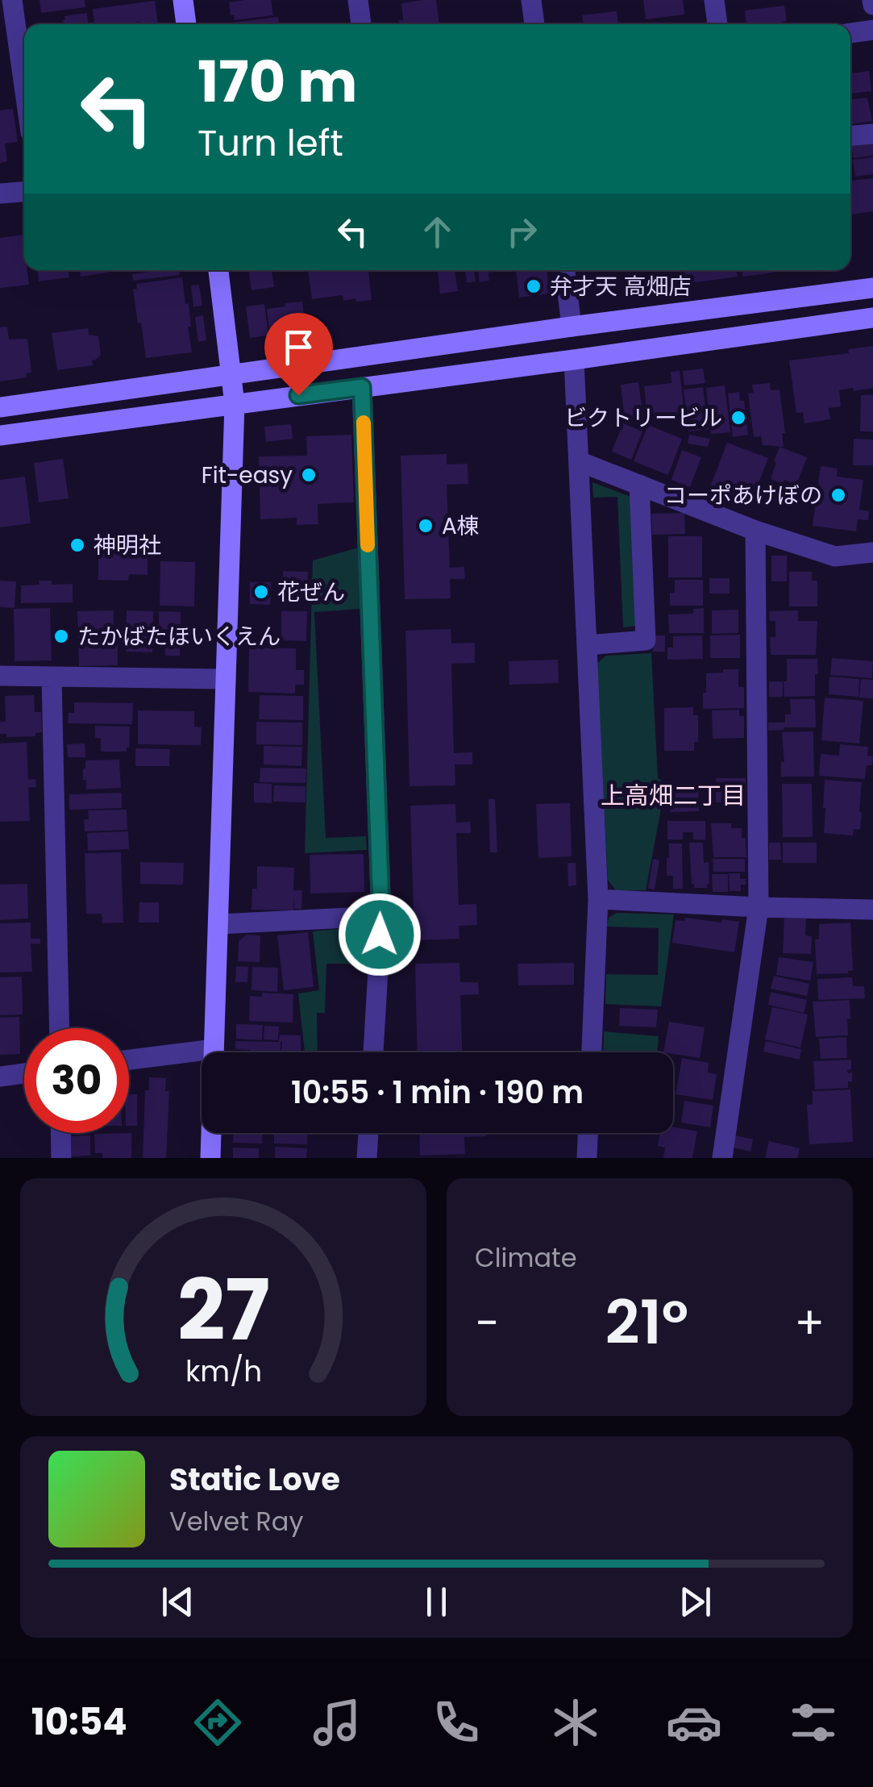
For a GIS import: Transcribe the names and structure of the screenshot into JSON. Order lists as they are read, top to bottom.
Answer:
{
  "districts": ["上高畑二丁目"],
  "places": [
    "弁才天 高畑店",
    "ビクトリービル",
    "Fit-easy",
    "コーポあけぼの",
    "A棟",
    "神明社",
    "花ぜん",
    "たかばたほいくえん"
  ],
  "page": {
    "turn": ["170 m", "Turn left"],
    "limit": "30",
    "trip": "10:55 · 1 min · 190 m",
    "tile": "Climate",
    "heat": ["−", "21°", "+"],
    "song": ["Static Love", "Velvet Ray"],
    "tabs": "10:54",
    "gauge": ["27", "km/h"]
  }
}
